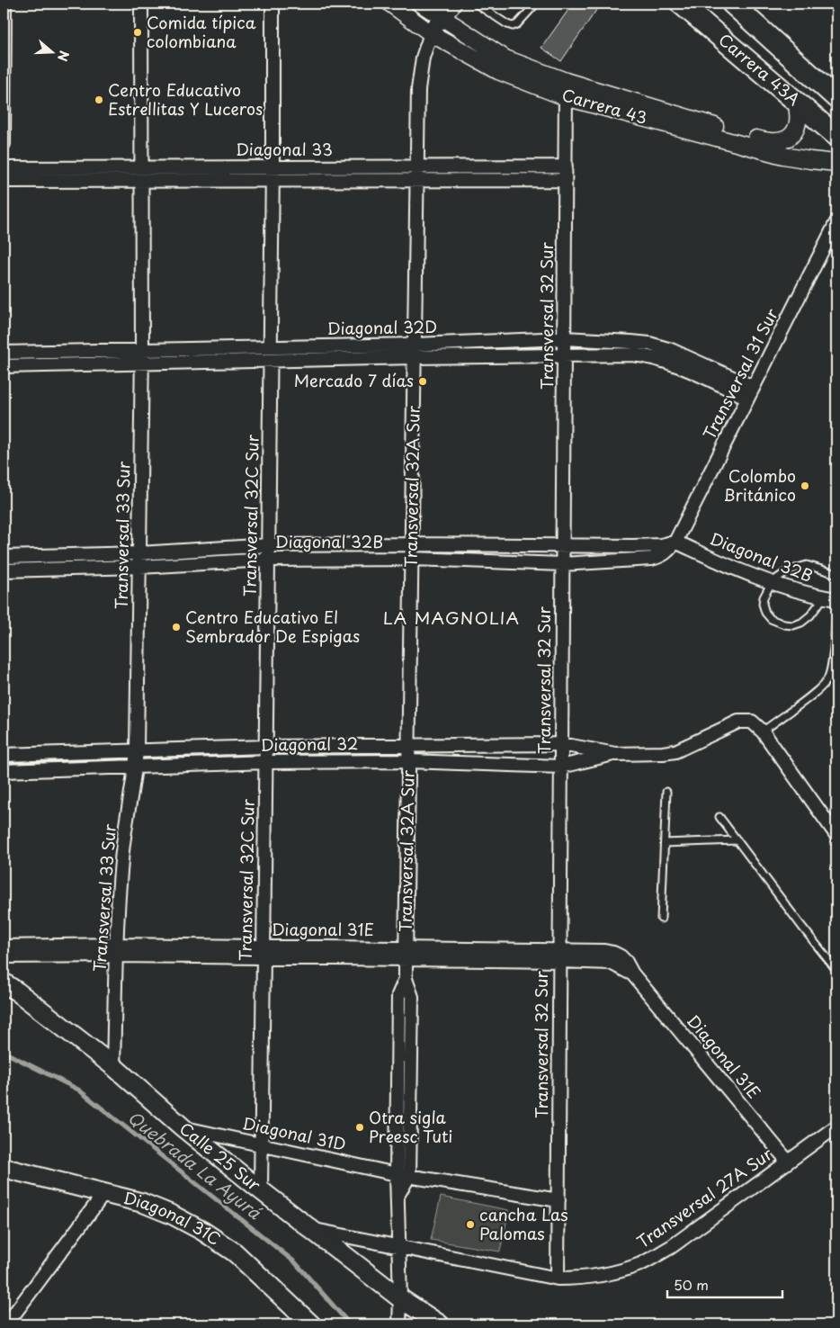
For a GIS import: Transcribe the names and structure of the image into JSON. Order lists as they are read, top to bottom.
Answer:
{
  "streets": {
    "main road": ["Carrera 43A", "Calle 25 Sur", "Diagonal 31C"],
    "street": [
      "Carrera 43",
      "Diagonal 33",
      "Transversal 32 Sur",
      "Diagonal 32D",
      "Transversal 31 Sur",
      "Transversal 32A Sur",
      "Transversal 32C Sur",
      "Transversal 33 Sur",
      "Diagonal 32B",
      "Diagonal 32",
      "Diagonal 31E",
      "Diagonal 31D",
      "Transversal 27A Sur"
    ]
  },
  "crossings": [
    ["Carrera 43A", "Carrera 43"],
    ["Carrera 43", "Transversal 32 Sur"],
    ["Carrera 43", "Transversal 32A Sur"],
    ["Diagonal 33", "Transversal 32 Sur"],
    ["Diagonal 33", "Transversal 32A Sur"],
    ["Diagonal 33", "Transversal 32C Sur"],
    ["Diagonal 33", "Transversal 33 Sur"],
    ["Transversal 32 Sur", "Diagonal 32D"],
    ["Transversal 32 Sur", "Diagonal 32B"],
    ["Transversal 32 Sur", "Diagonal 32"],
    ["Transversal 32 Sur", "Diagonal 31E"],
    ["Transversal 32 Sur", "Diagonal 31D"],
    ["Transversal 32 Sur", "Transversal 27A Sur"],
    ["Diagonal 32D", "Transversal 31 Sur"],
    ["Diagonal 32D", "Transversal 32A Sur"],
    ["Diagonal 32D", "Transversal 32C Sur"],
    ["Diagonal 32D", "Transversal 33 Sur"],
    ["Transversal 31 Sur", "Diagonal 32B"],
    ["Transversal 32A Sur", "Diagonal 32B"],
    ["Transversal 32A Sur", "Diagonal 32"],
    ["Transversal 32A Sur", "Diagonal 31E"],
    ["Transversal 32A Sur", "Diagonal 31D"],
    ["Transversal 32A Sur", "Calle 25 Sur"],
    ["Transversal 32C Sur", "Diagonal 32B"],
    ["Transversal 32C Sur", "Diagonal 32"],
    ["Transversal 32C Sur", "Diagonal 31E"],
    ["Transversal 32C Sur", "Diagonal 31D"],
    ["Transversal 32C Sur", "Calle 25 Sur"],
    ["Transversal 33 Sur", "Diagonal 32B"],
    ["Transversal 33 Sur", "Diagonal 32"],
    ["Transversal 33 Sur", "Diagonal 31E"],
    ["Transversal 33 Sur", "Calle 25 Sur"],
    ["Diagonal 31E", "Transversal 27A Sur"],
    ["Diagonal 31D", "Calle 25 Sur"]
  ],
  "districts": ["LA MAGNOLIA"],
  "water": ["Quebrada La Ayurá"],
  "places": [
    "Comida típica colombiana",
    "Centro Educativo Estrellitas Y Luceros",
    "Mercado 7 días",
    "Colombo Británico",
    "Centro Educativo El Sembrador De Espigas",
    "Otra sigla Preesc Tuti",
    "cancha Las Palomas"
  ],
  "scale_bar": "50 m",
  "north": "right"
}
